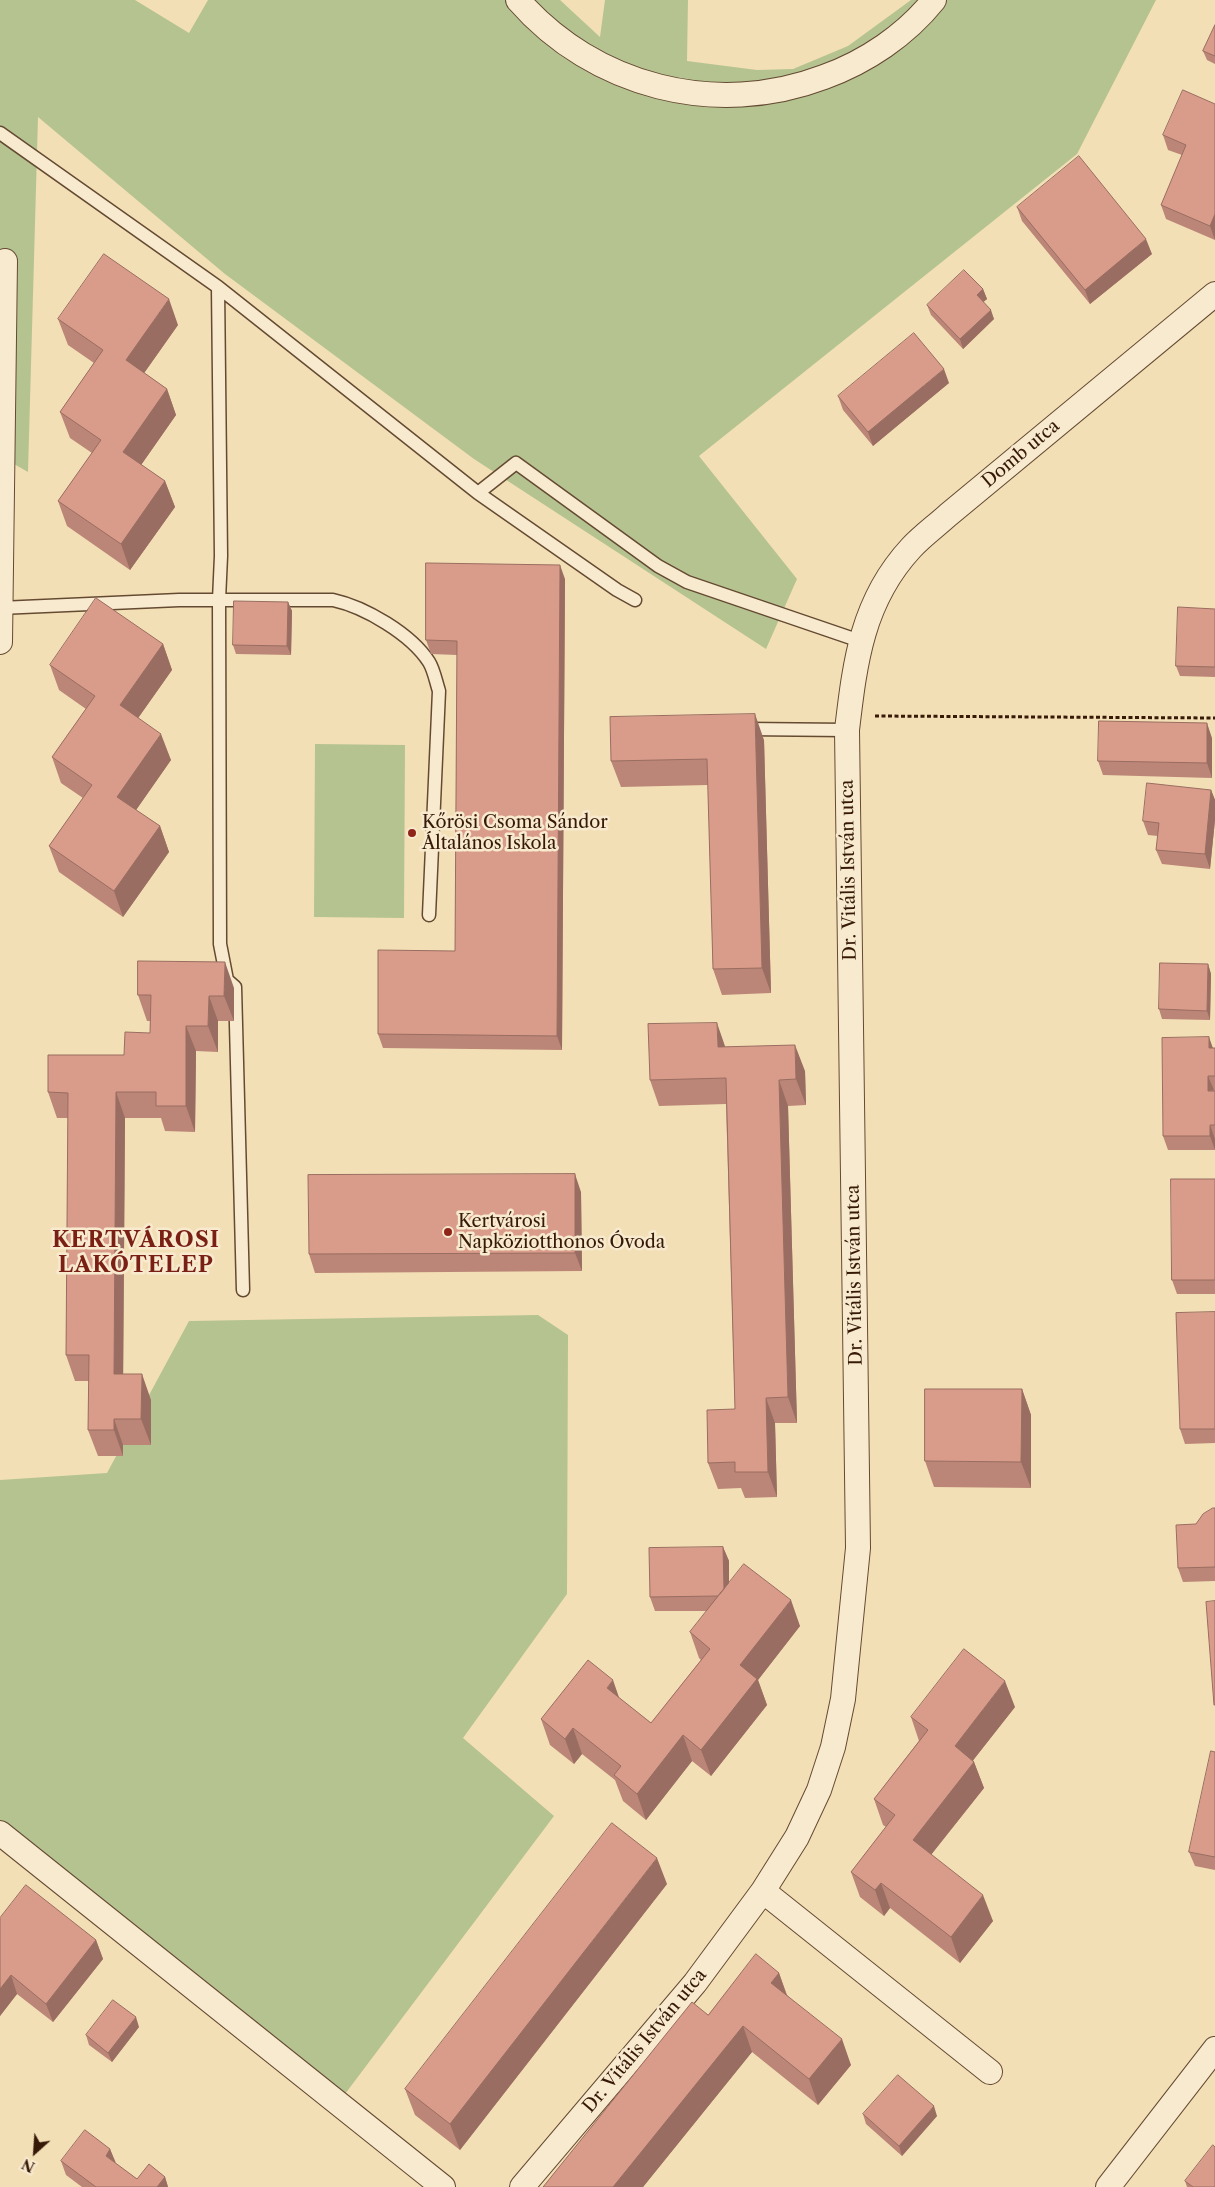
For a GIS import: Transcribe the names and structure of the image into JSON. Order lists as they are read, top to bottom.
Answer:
{
  "streets": {
    "street": ["Domb utca", "Dr. Vitális István utca"]
  },
  "crossings": [
    ["Domb utca", "Dr. Vitális István utca"]
  ],
  "districts": ["KERTVÁROSI LAKÓTELEP"],
  "places": ["Kőrösi Csoma Sándor Általános Iskola", "Kertvárosi Napköziotthonos Óvoda"],
  "north": "bottom left"
}
